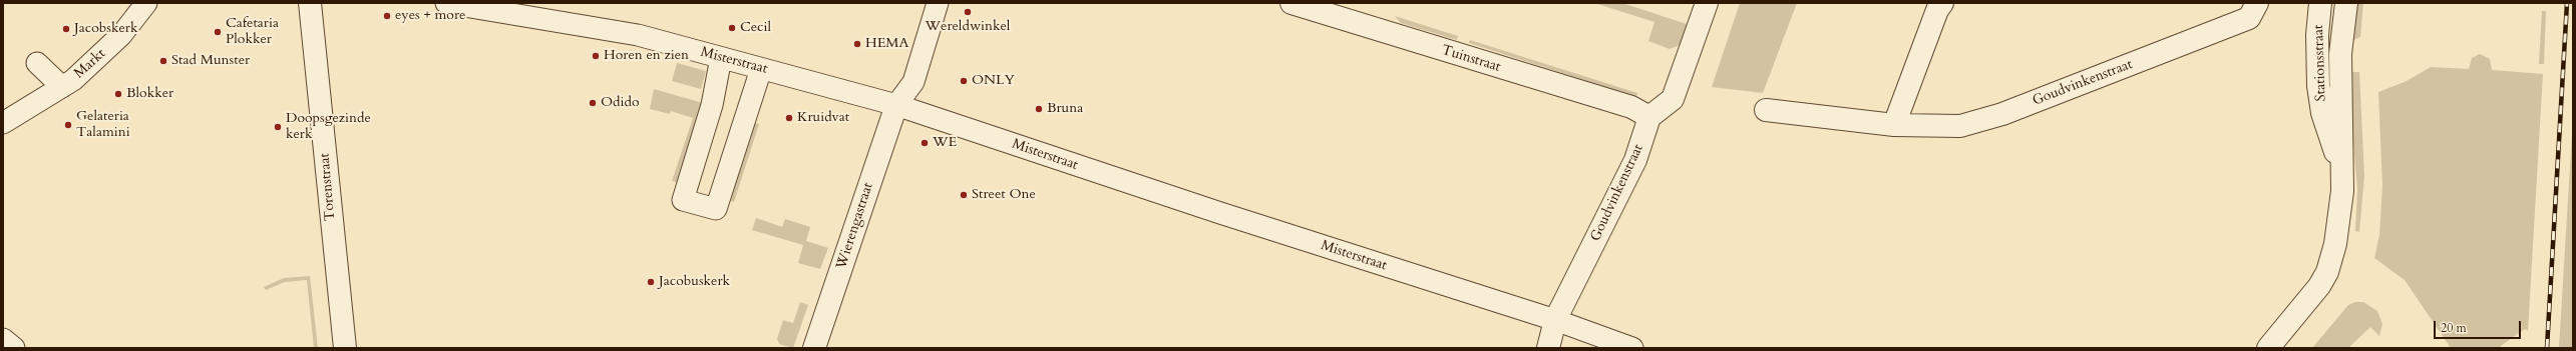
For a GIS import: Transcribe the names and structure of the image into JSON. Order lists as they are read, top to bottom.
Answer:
{
  "streets": {
    "street": [
      "Tuinstraat",
      "Misterstraat",
      "Stationsstraat",
      "Markt",
      "Goudvinkenstraat",
      "Torenstraat",
      "Wierengastraat"
    ]
  },
  "crossings": [
    ["Tuinstraat", "Goudvinkenstraat"],
    ["Misterstraat", "Goudvinkenstraat"],
    ["Misterstraat", "Wierengastraat"]
  ],
  "places": [
    "Wereldwinkel",
    "eyes + more",
    "Cecil",
    "Jacobskerk",
    "Cafetaria Plokker",
    "HEMA",
    "Horen en zien",
    "Stad Munster",
    "ONLY",
    "Blokker",
    "Odido",
    "Bruna",
    "Kruidvat",
    "Gelateria Talamini",
    "Doopsgezinde kerk",
    "WE",
    "Street One",
    "Jacobuskerk"
  ],
  "scale_bar": "20 m"
}
